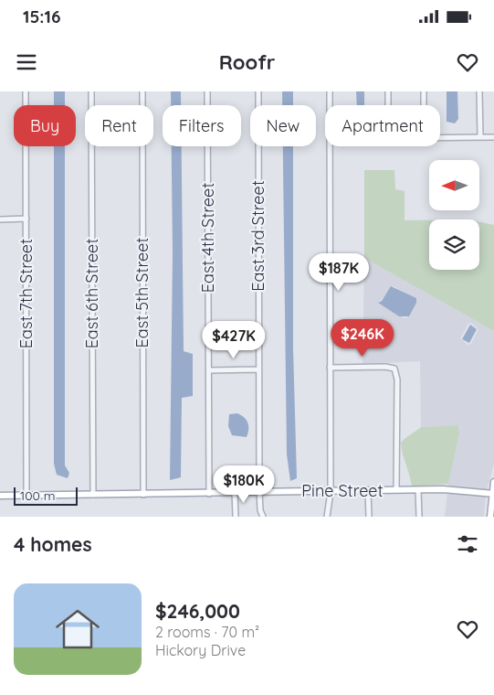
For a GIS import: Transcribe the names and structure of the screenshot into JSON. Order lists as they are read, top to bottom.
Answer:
{
  "streets": {
    "main road": ["Pine Street"],
    "street": [
      "East 3rd Street",
      "East 4th Street",
      "East 5th Street",
      "East 7th Street",
      "East 6th Street"
    ]
  },
  "crossings": [
    ["East 3rd Street", "Pine Street"],
    ["East 4th Street", "Pine Street"],
    ["East 5th Street", "Pine Street"],
    ["East 7th Street", "Pine Street"],
    ["East 6th Street", "Pine Street"]
  ],
  "scale_bar": "100 m",
  "north": "left",
  "page": {
    "status": "15:16",
    "header": "Roofr",
    "chip": [
      "Buy",
      "Rent",
      "Filters",
      "New",
      "Apartment"
    ],
    "price": [
      "$187K",
      "$246K",
      "$427K",
      "$180K"
    ],
    "scale": "100 m",
    "heading": "4 homes",
    "list": [
      {
        "name": "$246,000",
        "note": "2 rooms · 70 m² · Hickory Drive"
      }
    ]
  }
}
